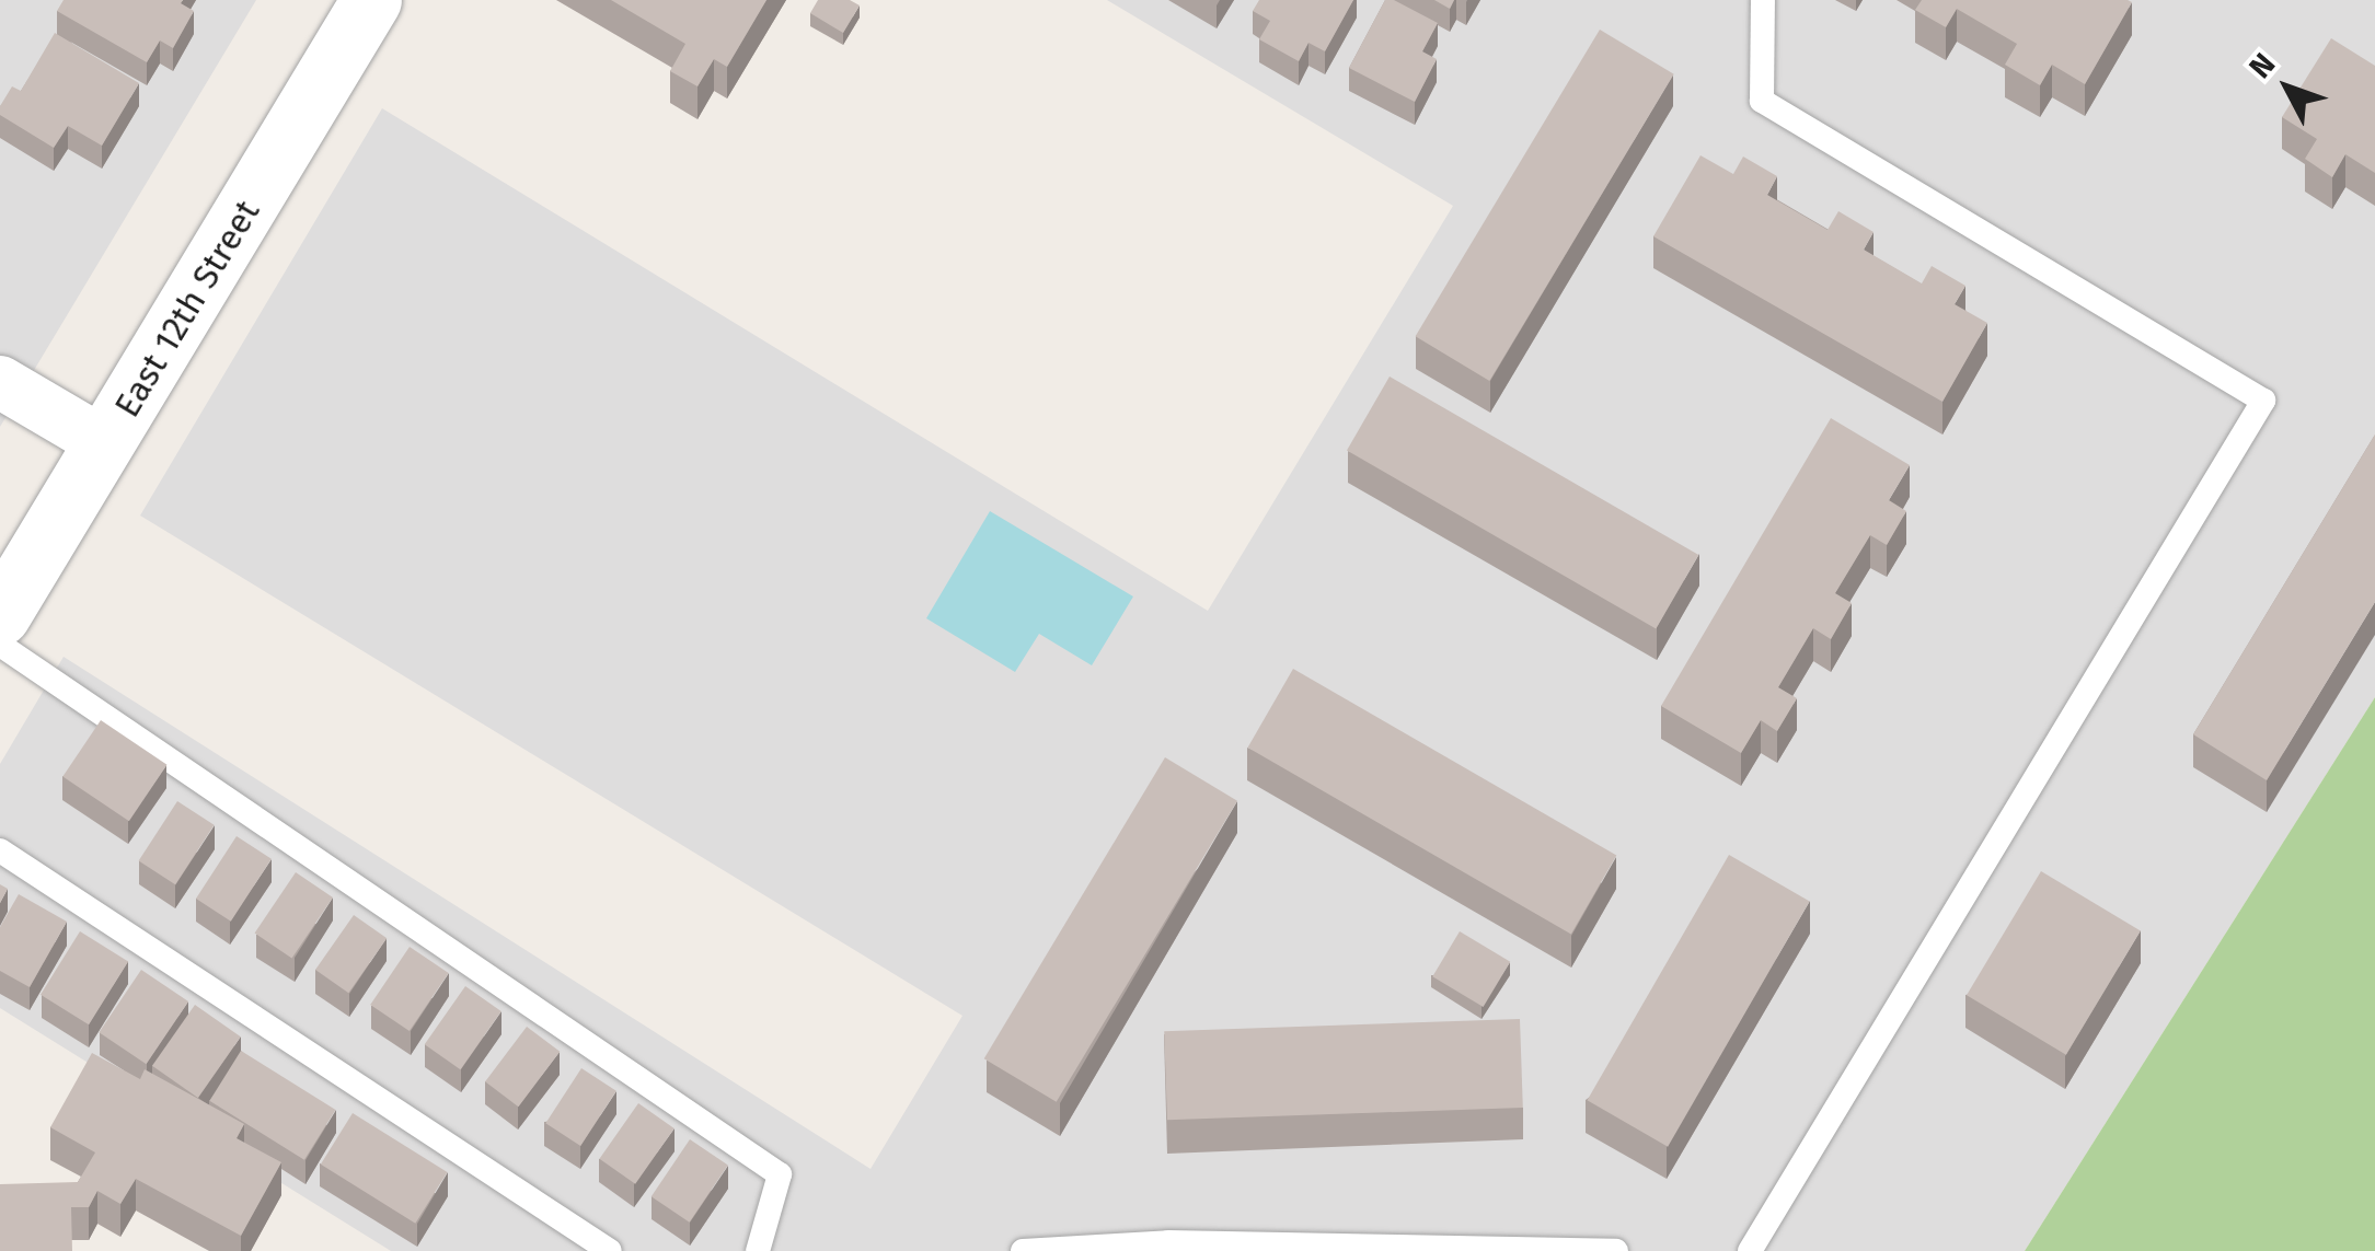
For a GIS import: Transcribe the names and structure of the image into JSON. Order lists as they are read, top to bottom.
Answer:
{
  "streets": {
    "street": ["East 12th Street"]
  },
  "north": "top left"
}
